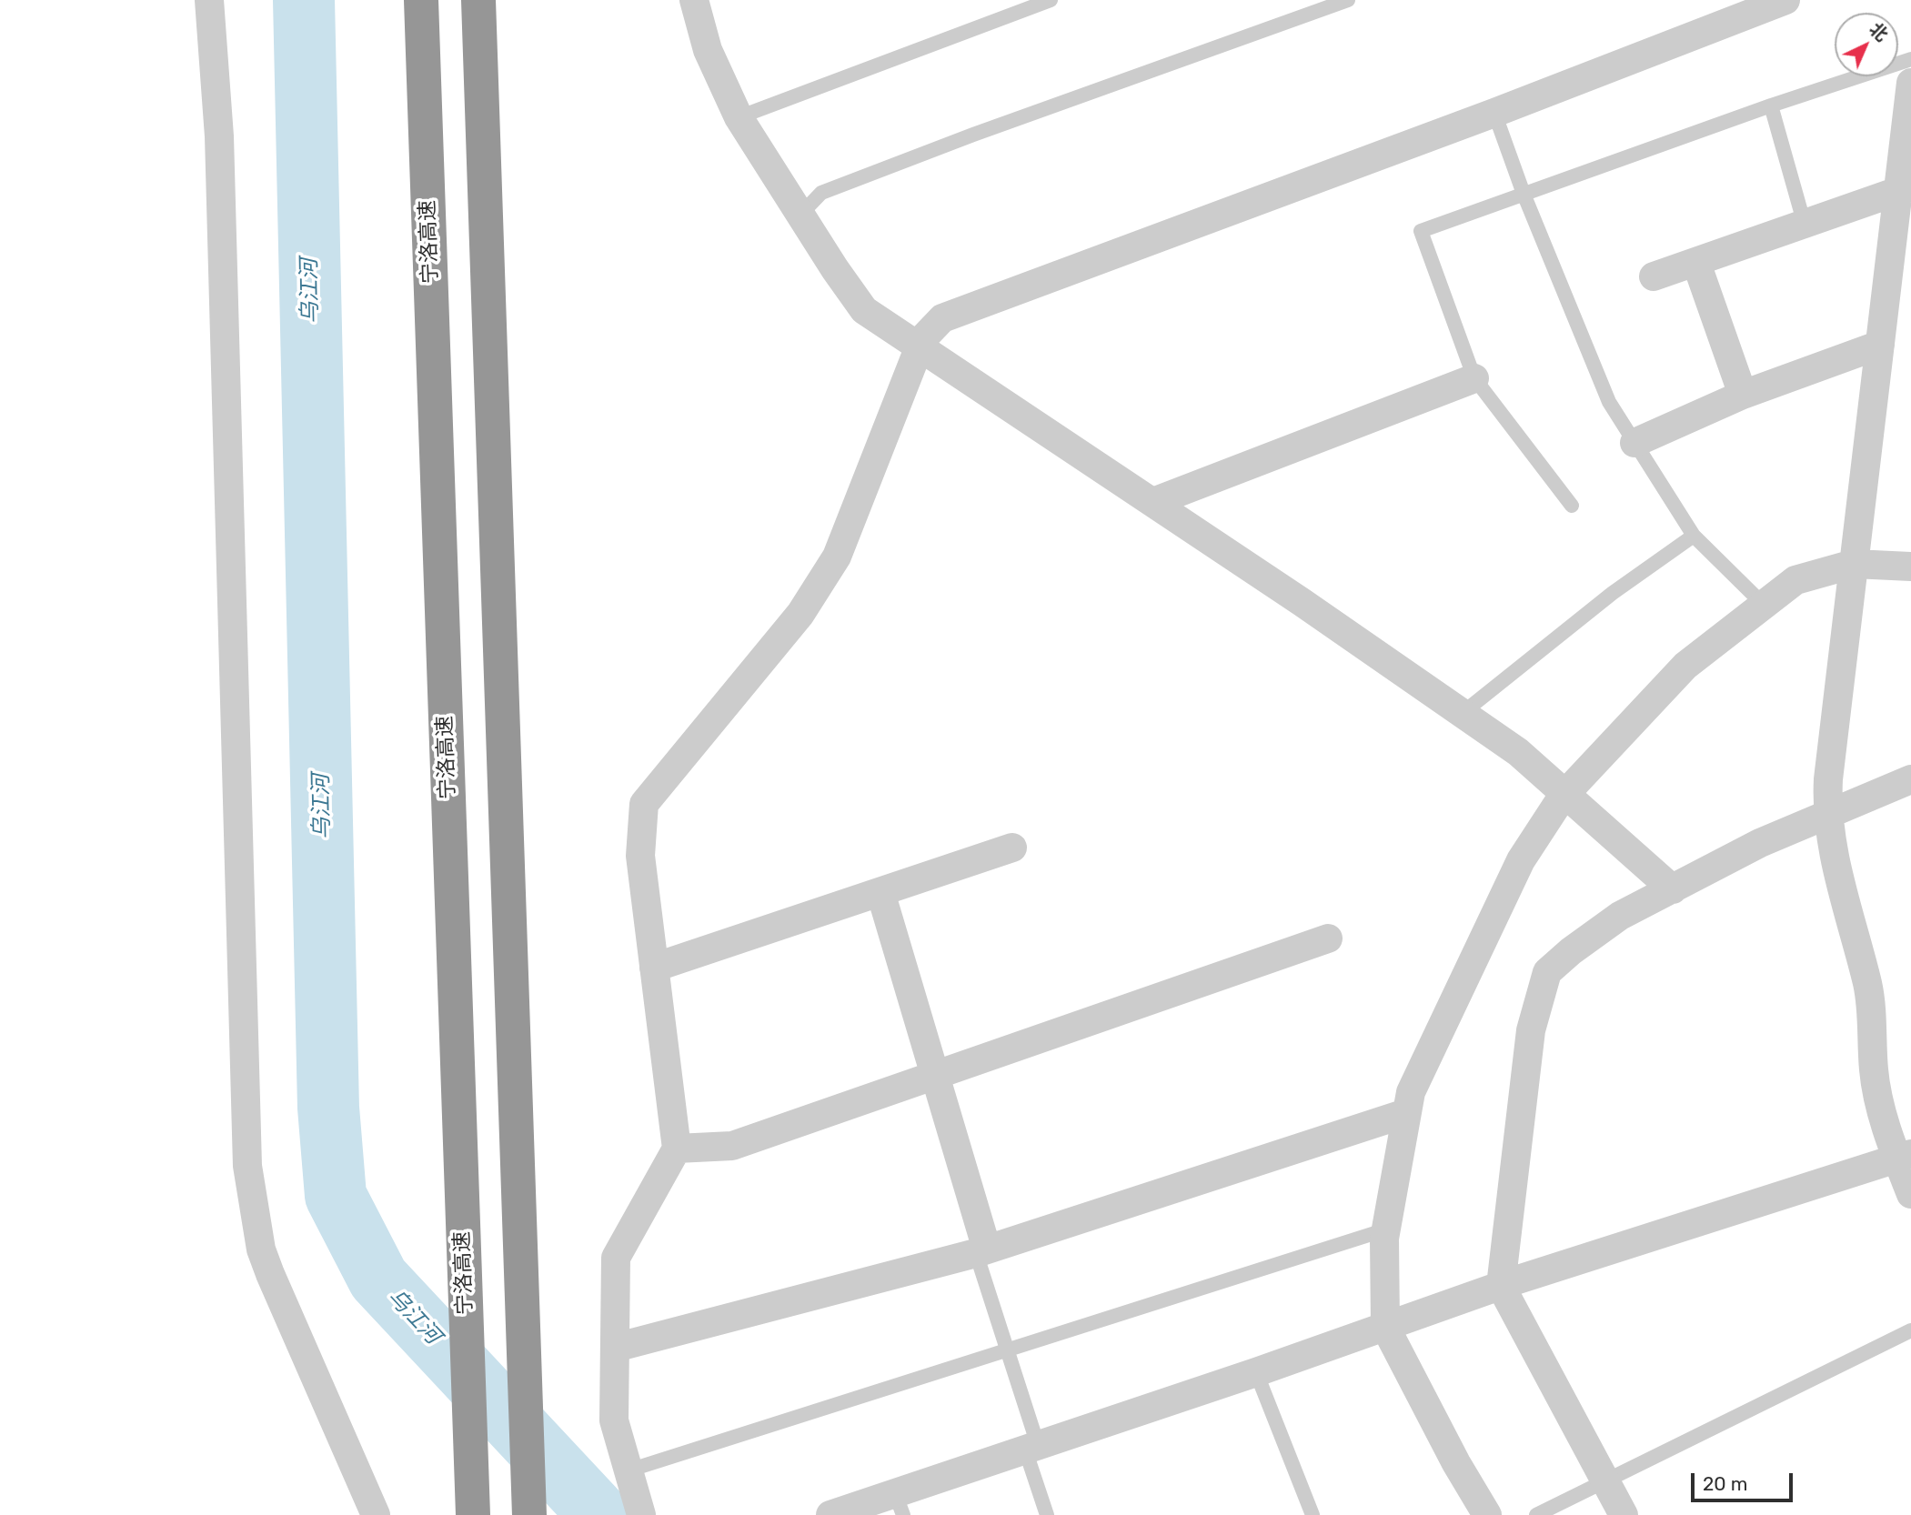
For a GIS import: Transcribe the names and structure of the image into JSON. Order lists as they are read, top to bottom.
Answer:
{
  "streets": {
    "highway": ["宁洛高速"]
  },
  "water": ["乌江河"],
  "scale_bar": "20 m",
  "north": "top right"
}
